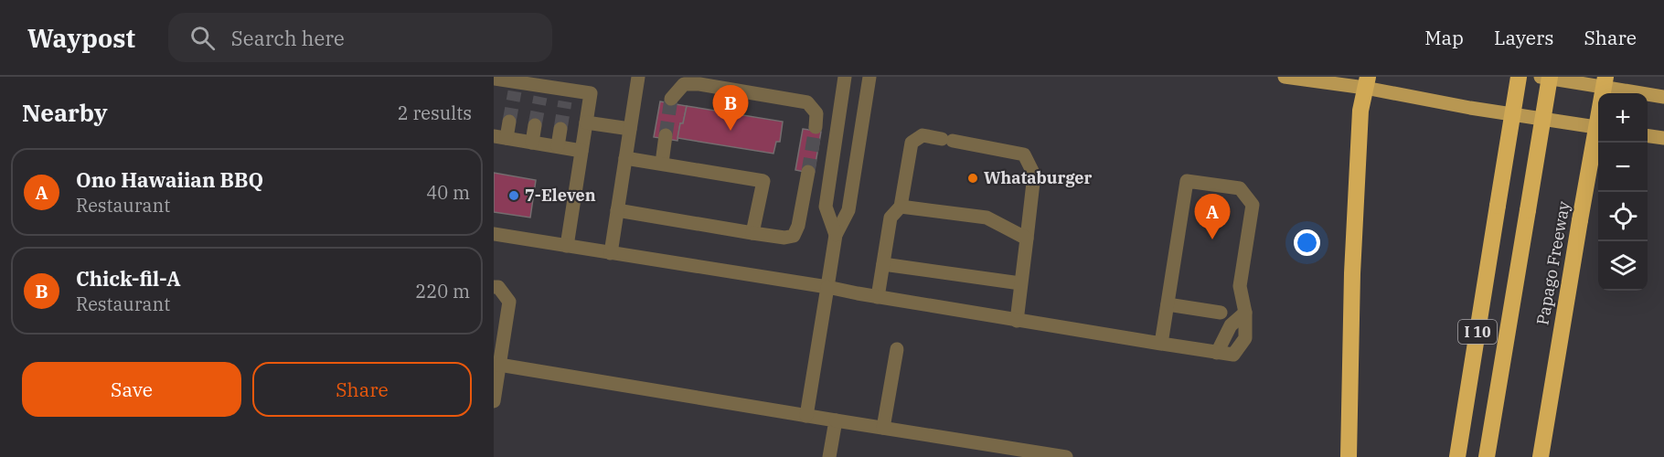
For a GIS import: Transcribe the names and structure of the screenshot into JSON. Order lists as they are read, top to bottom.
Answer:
{
  "streets": {
    "highway": ["Papago Freeway", "I 10"]
  },
  "places": ["Whataburger", "7-Eleven"],
  "page": {
    "header": "Waypost",
    "search": "Search here",
    "nav": ["Map", "Layers", "Share"],
    "heading": ["Nearby", "2 results"],
    "pins": ["B", "A"],
    "map_buttons": ["+", "−"],
    "list": [
      {
        "mark": "A",
        "name": "Ono Hawaiian BBQ",
        "note": "Restaurant",
        "value": "40 m"
      },
      {
        "mark": "B",
        "name": "Chick-fil-A",
        "note": "Restaurant",
        "value": "220 m"
      }
    ],
    "buttons": ["Save", "Share"]
  }
}
